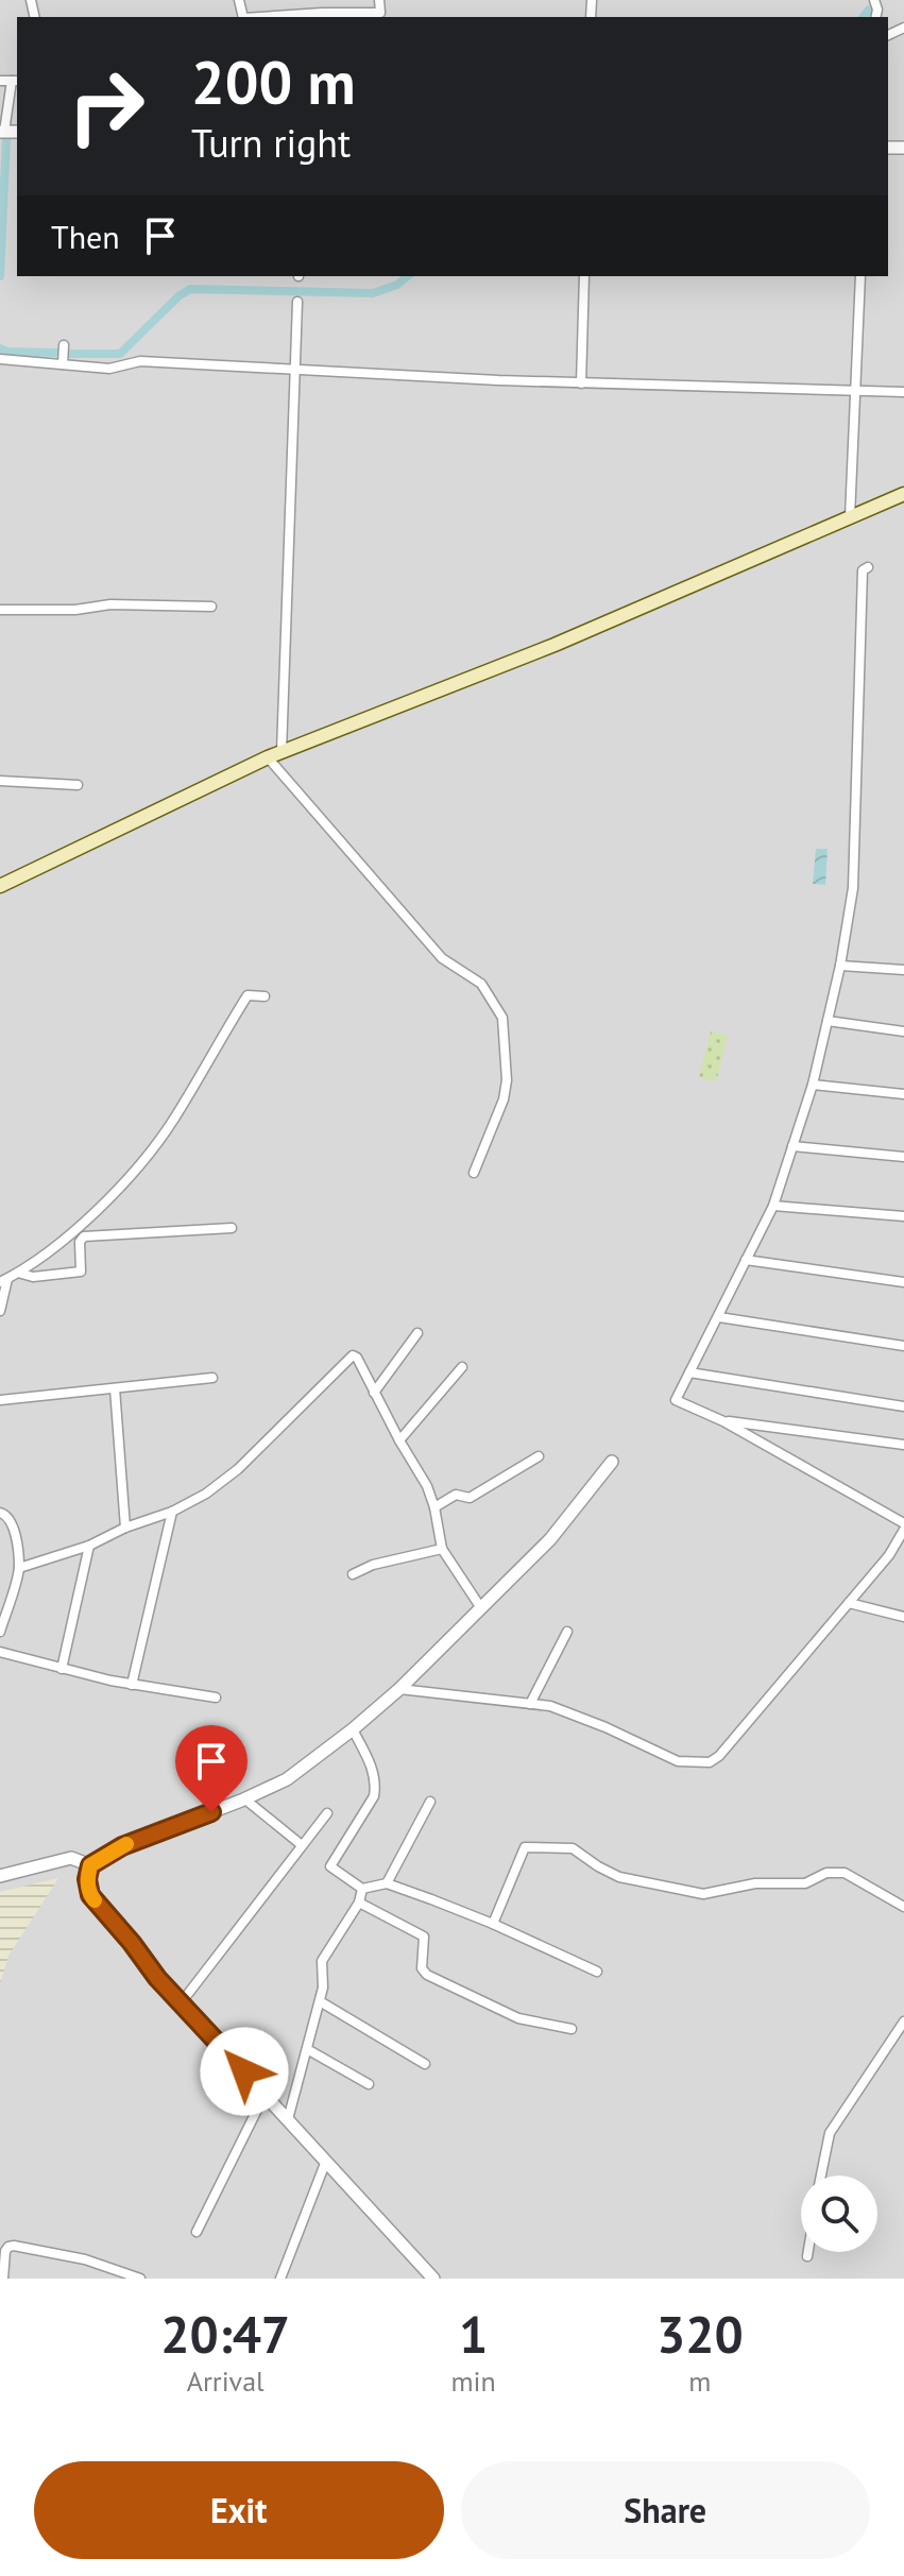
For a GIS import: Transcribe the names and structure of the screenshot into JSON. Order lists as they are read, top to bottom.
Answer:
{
  "page": {
    "turn": ["200 m", "Turn right"],
    "then": "Then",
    "eta": [
      "20:47",
      "Arrival",
      "1",
      "min",
      "320",
      "m"
    ],
    "buttons": ["Exit", "Share"]
  }
}
